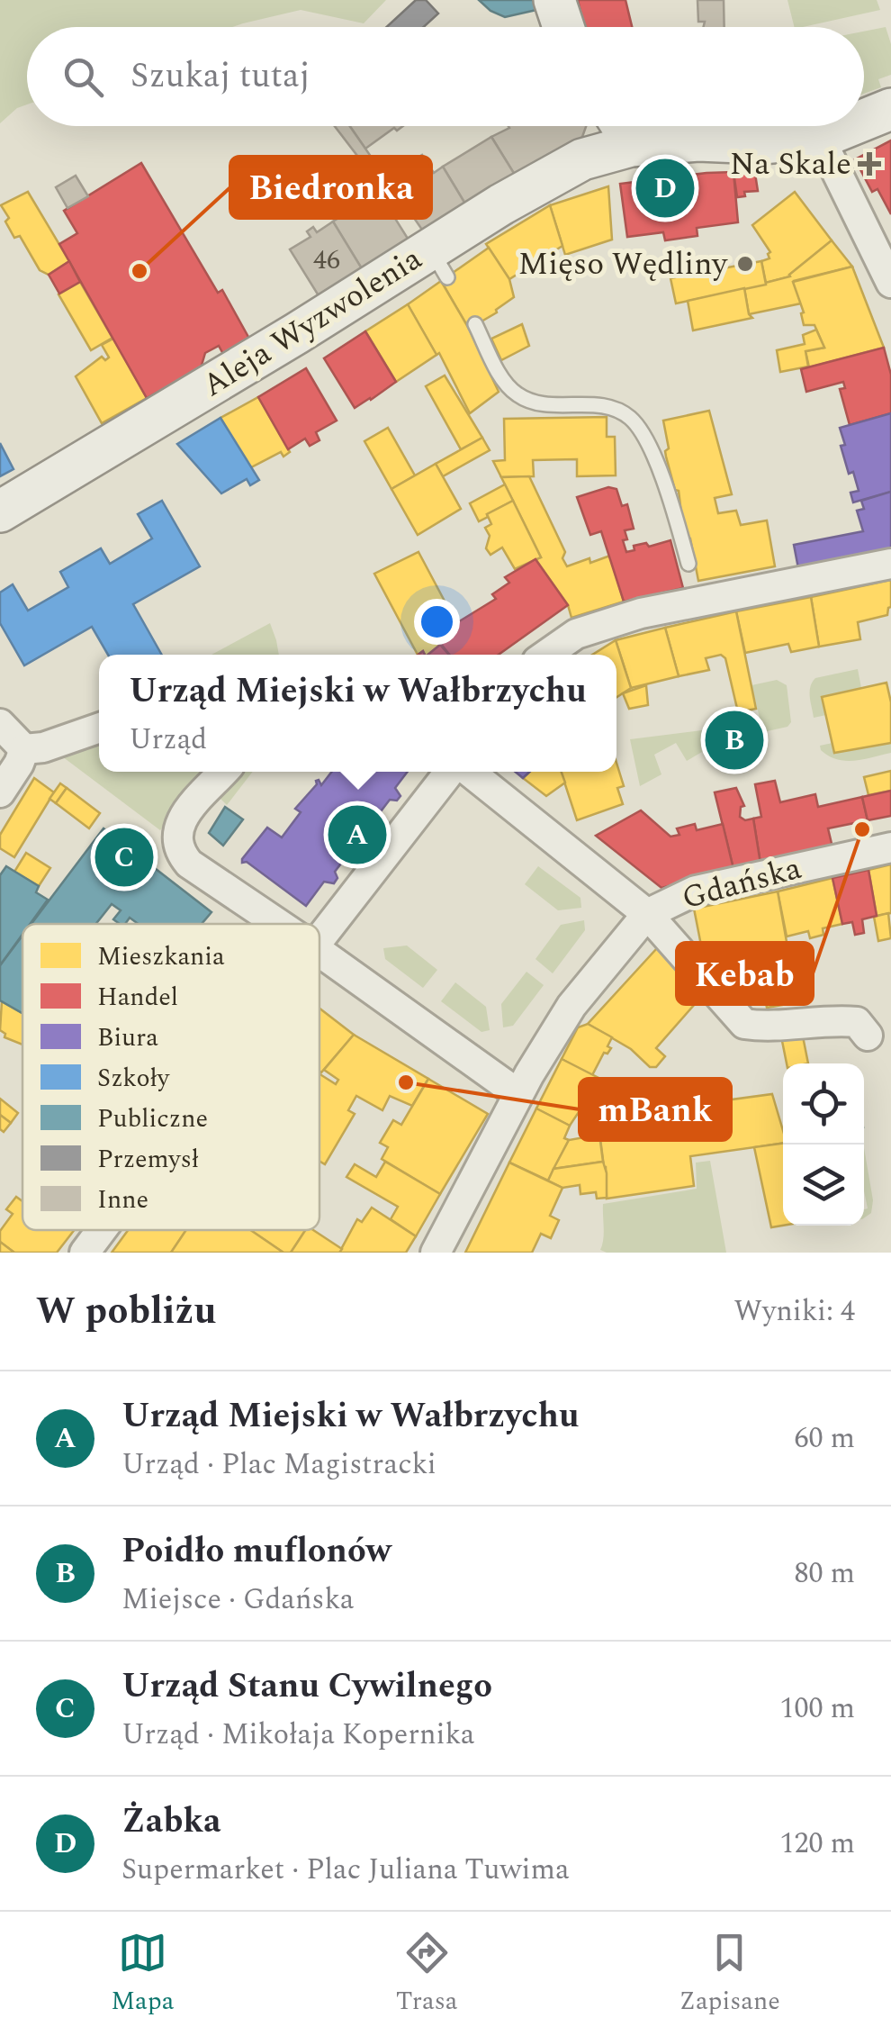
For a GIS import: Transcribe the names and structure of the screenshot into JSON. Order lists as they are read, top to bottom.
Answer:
{
  "streets": {
    "street": ["Aleja Wyzwolenia", "Gdańska"]
  },
  "places": {
    "health": ["Na Skale"],
    "other": [
      "Mięso Wędliny",
      "Biedronka",
      "Kebab",
      "mBank"
    ]
  },
  "house_numbers": ["46"],
  "legend": [
    "Mieszkania",
    "Handel",
    "Biura",
    "Szkoły",
    "Publiczne",
    "Przemysł",
    "Inne"
  ],
  "page": {
    "search": "Szukaj tutaj",
    "pins": [
      "D",
      "B",
      "A",
      "C"
    ],
    "popup": ["Urząd Miejski w Wałbrzychu", "Urząd"],
    "heading": ["W pobliżu", "Wyniki: 4"],
    "list": [
      {
        "mark": "A",
        "name": "Urząd Miejski w Wałbrzychu",
        "note": "Urząd · Plac Magistracki",
        "value": "60 m"
      },
      {
        "mark": "B",
        "name": "Poidło muflonów",
        "note": "Miejsce · Gdańska",
        "value": "80 m"
      },
      {
        "mark": "C",
        "name": "Urząd Stanu Cywilnego",
        "note": "Urząd · Mikołaja Kopernika",
        "value": "100 m"
      },
      {
        "mark": "D",
        "name": "Żabka",
        "note": "Supermarket · Plac Juliana Tuwima",
        "value": "120 m"
      }
    ],
    "nav": ["Mapa", "Trasa", "Zapisane"]
  }
}
